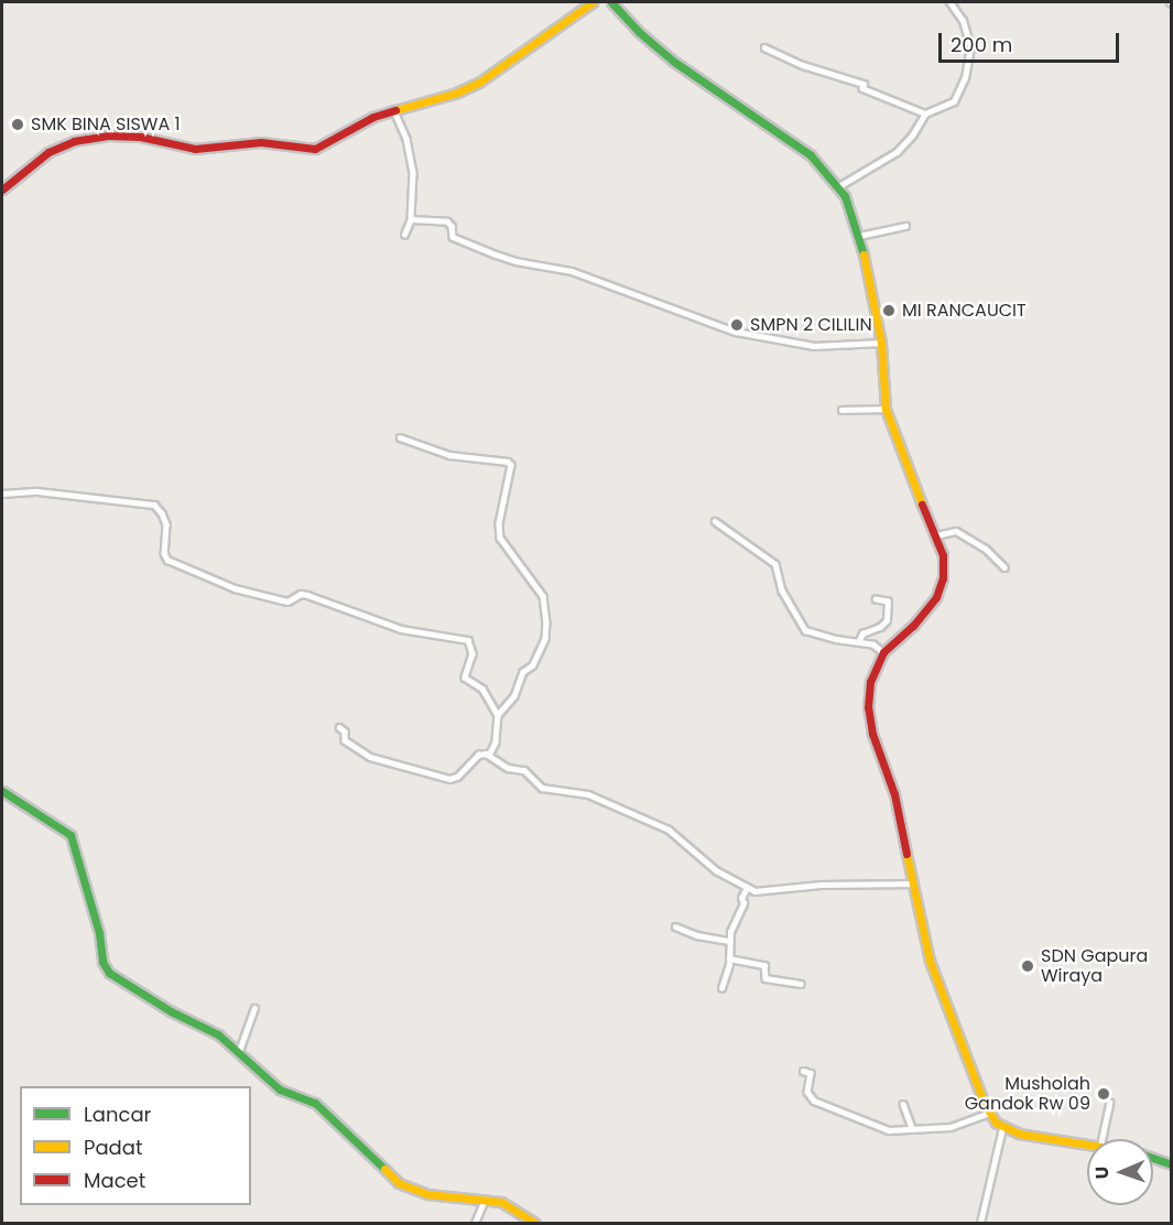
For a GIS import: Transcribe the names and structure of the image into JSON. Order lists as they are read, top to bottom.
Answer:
{
  "places": [
    "SMK BINA SISWA 1",
    "MI RANCAUCIT",
    "SMPN 2 CILILIN",
    "SDN Gapura Wiraya",
    "Musholah Gandok Rw 09"
  ],
  "legend": ["Lancar", "Padat", "Macet"],
  "scale_bar": "200 m",
  "north": "left"
}
